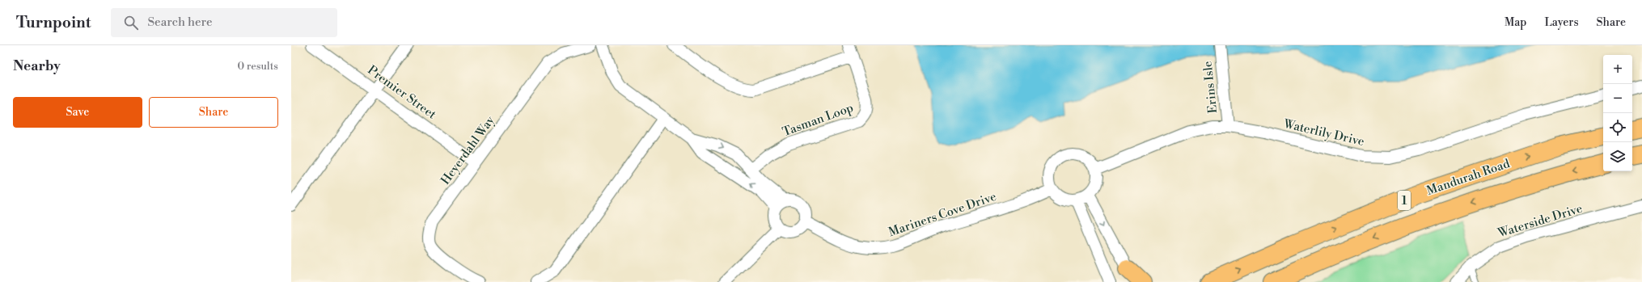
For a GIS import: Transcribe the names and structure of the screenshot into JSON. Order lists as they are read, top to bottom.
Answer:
{
  "streets": {
    "highway": ["Mandurah Road", "1"],
    "street": [
      "Erins Isle",
      "Premier Street",
      "Tasman Loop",
      "Waterlily Drive",
      "Heyerdahl Way",
      "Mariners Cove Drive",
      "Waterside Drive"
    ]
  },
  "crossings": [
    ["Erins Isle", "Waterlily Drive"],
    ["Premier Street", "Heyerdahl Way"],
    ["Waterlily Drive", "Mariners Cove Drive"]
  ],
  "page": {
    "header": "Turnpoint",
    "search": "Search here",
    "nav": ["Map", "Layers", "Share"],
    "heading": ["Nearby", "0 results"],
    "map_buttons": ["+", "−"],
    "buttons": ["Save", "Share"]
  }
}
